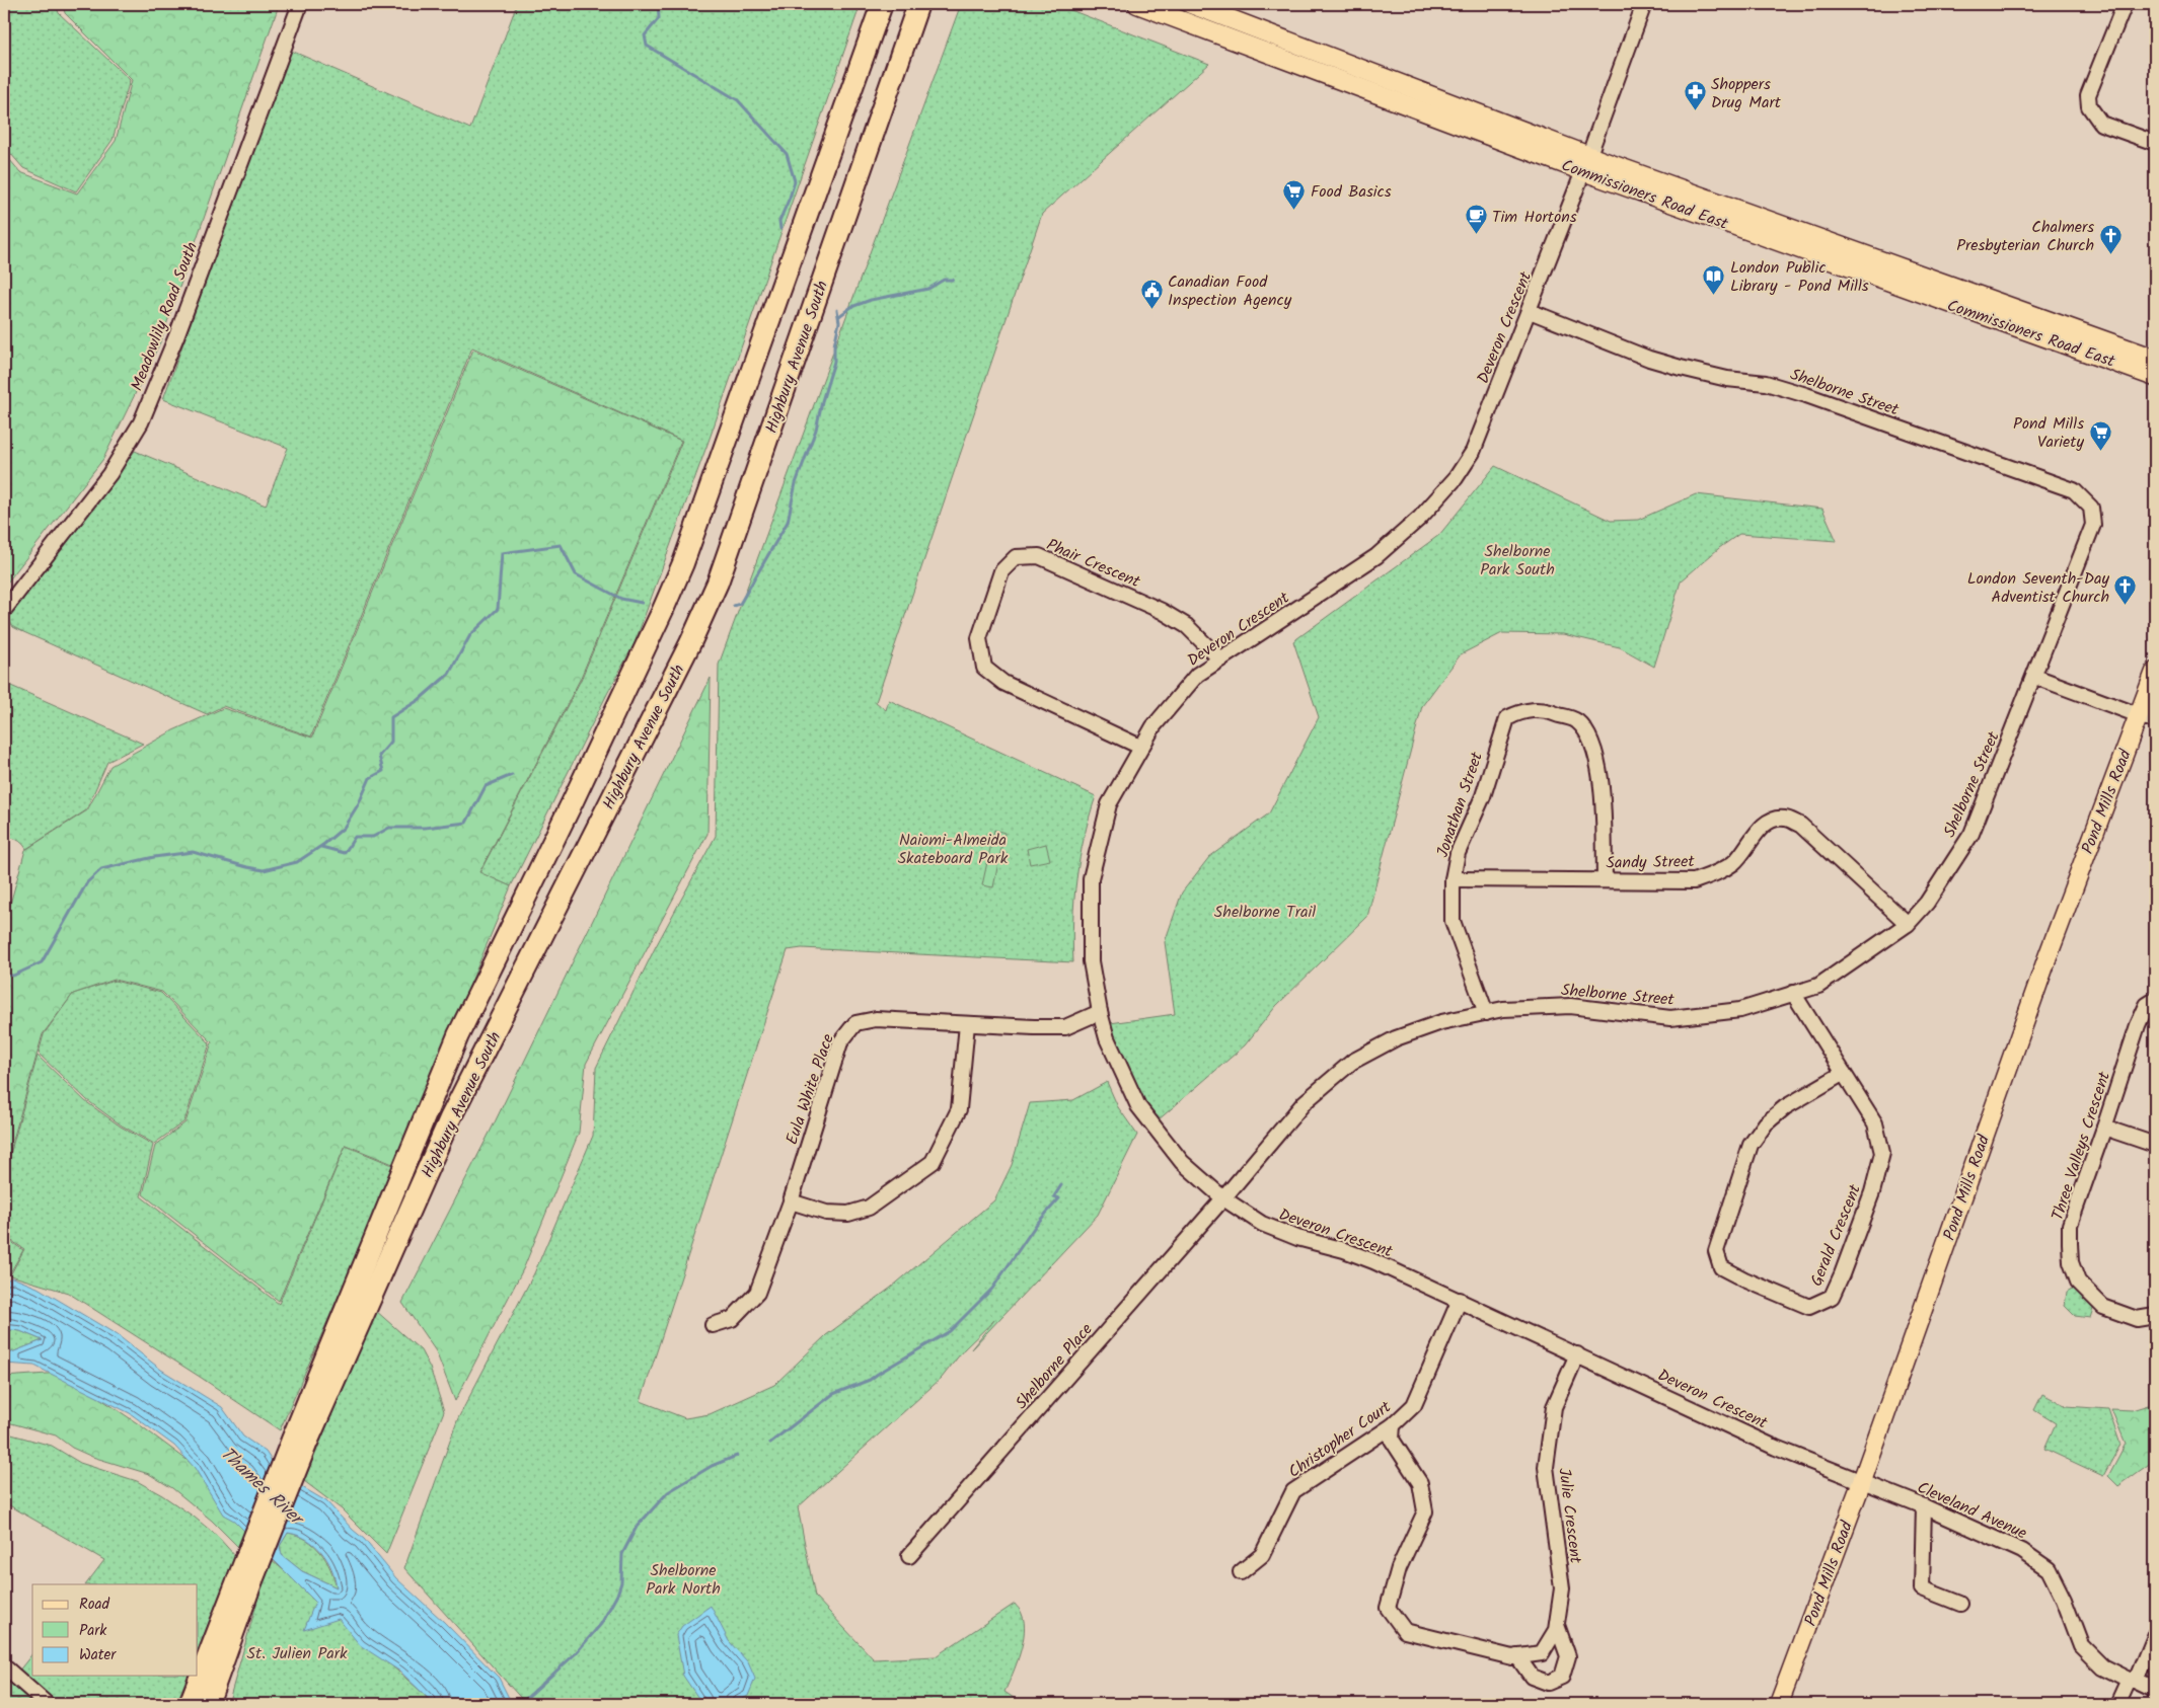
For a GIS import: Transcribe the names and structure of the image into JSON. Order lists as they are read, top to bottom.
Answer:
{
  "streets": {
    "highway": ["Highbury Avenue South"],
    "main road": ["Commissioners Road East", "Pond Mills Road"],
    "street": [
      "Meadowlily Road South",
      "Deveron Crescent",
      "Shelborne Street",
      "Phair Crescent",
      "Jonathan Street",
      "Sandy Street",
      "Eula White Place",
      "Three Valleys Crescent",
      "Gerald Crescent",
      "Shelborne Place",
      "Christopher Court",
      "Cleveland Avenue",
      "Julie Crescent"
    ]
  },
  "crossings": [
    ["Commissioners Road East", "Deveron Crescent"],
    ["Deveron Crescent", "Shelborne Street"],
    ["Deveron Crescent", "Phair Crescent"],
    ["Deveron Crescent", "Pond Mills Road"],
    ["Deveron Crescent", "Eula White Place"],
    ["Deveron Crescent", "Shelborne Place"],
    ["Deveron Crescent", "Christopher Court"],
    ["Deveron Crescent", "Cleveland Avenue"],
    ["Deveron Crescent", "Julie Crescent"],
    ["Shelborne Street", "Jonathan Street"],
    ["Shelborne Street", "Sandy Street"],
    ["Shelborne Street", "Gerald Crescent"],
    ["Shelborne Street", "Shelborne Place"],
    ["Pond Mills Road", "Cleveland Avenue"],
    ["Jonathan Street", "Sandy Street"],
    ["Christopher Court", "Julie Crescent"]
  ],
  "water": ["Thames River"],
  "parks": [
    "Shelborne Park South",
    "Naiomi-Almeida Skateboard Park",
    "Shelborne Trail",
    "Shelborne Park North",
    "St. Julien Park"
  ],
  "places": {
    "pharmacy": ["Shoppers Drug Mart"],
    "supermarket": ["Food Basics", "Pond Mills Variety"],
    "cafe": ["Tim Hortons"],
    "church": ["Chalmers Presbyterian Church", "London Seventh-Day Adventist Church"],
    "library": ["London Public Library - Pond Mills"],
    "public building": ["Canadian Food Inspection Agency"]
  },
  "legend": ["Road", "Park", "Water"]
}
